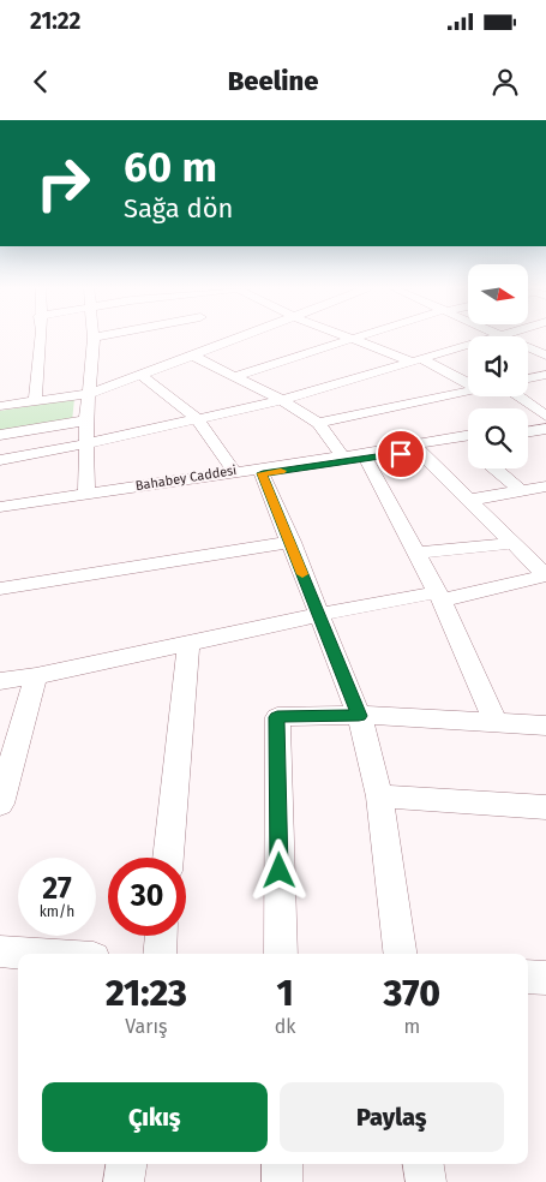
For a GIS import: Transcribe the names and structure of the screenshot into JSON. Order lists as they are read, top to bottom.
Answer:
{
  "streets": {
    "street": ["Bahabey Caddesi"]
  },
  "north": "right",
  "page": {
    "status": "21:22",
    "header": "Beeline",
    "turn": ["60 m", "Sağa dön"],
    "speed": "27 km/h",
    "limit": "30",
    "eta": [
      "21:23",
      "Varış",
      "1",
      "dk",
      "370",
      "m"
    ],
    "buttons": ["Çıkış", "Paylaş"]
  }
}
